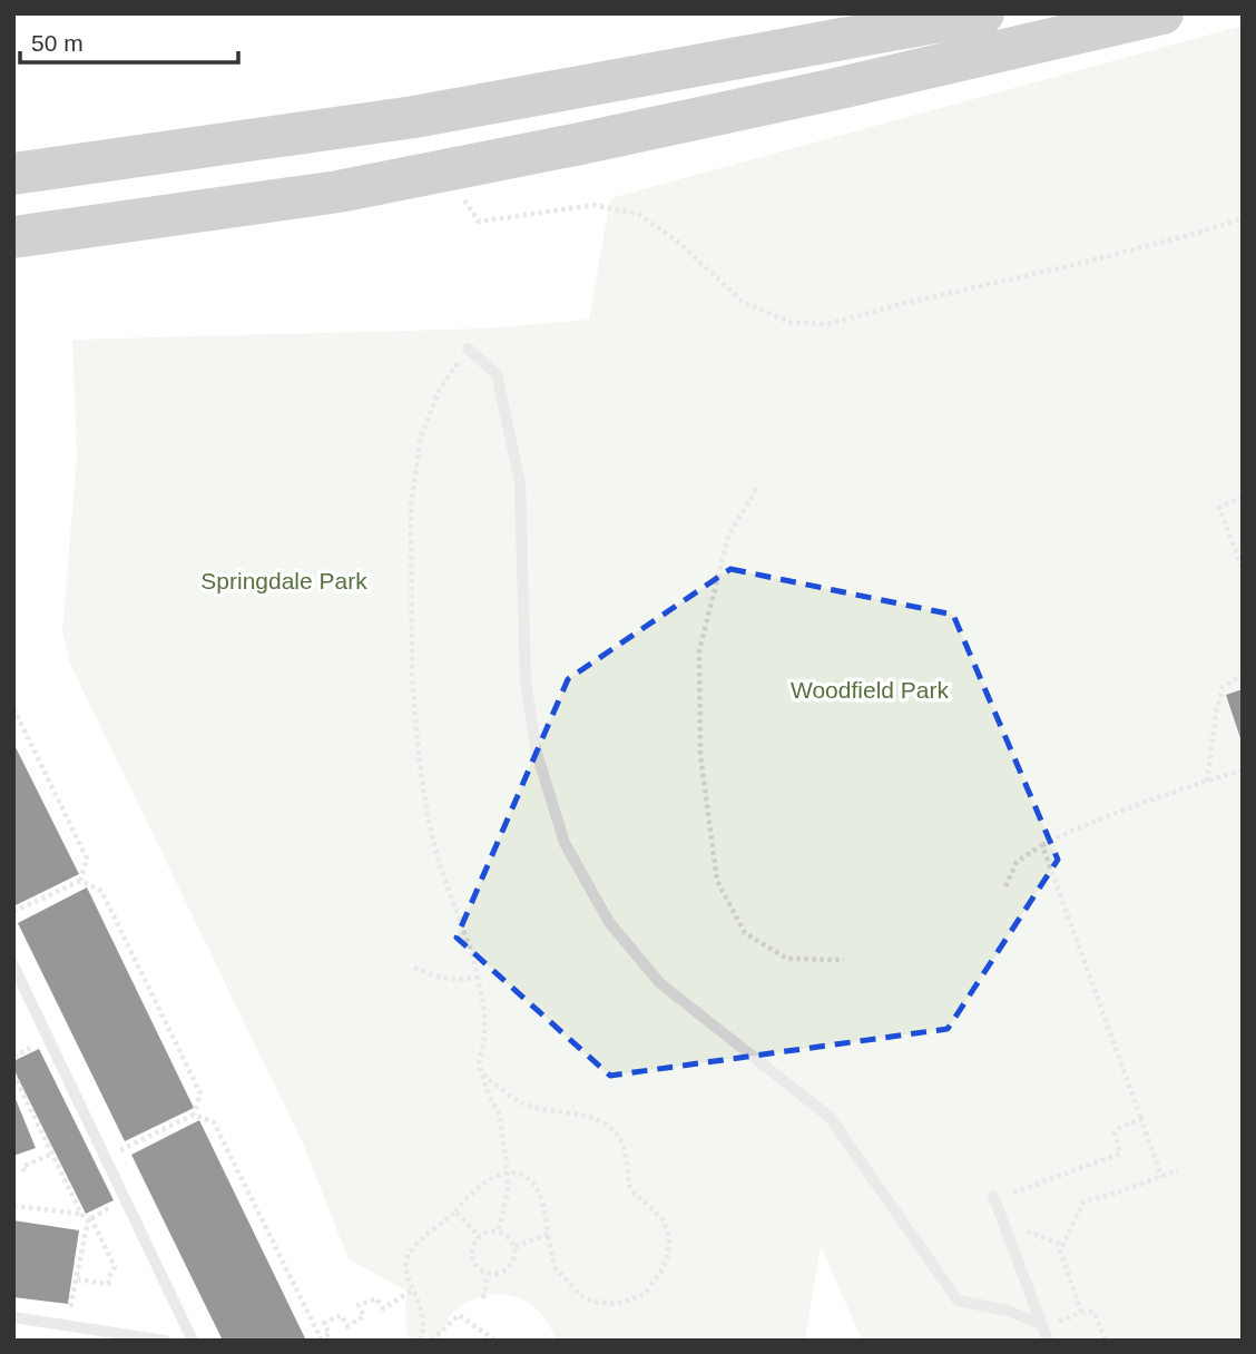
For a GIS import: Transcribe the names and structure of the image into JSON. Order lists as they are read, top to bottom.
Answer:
{
  "parks": ["Springdale Park", "Woodfield Park"],
  "scale_bar": "50 m"
}
